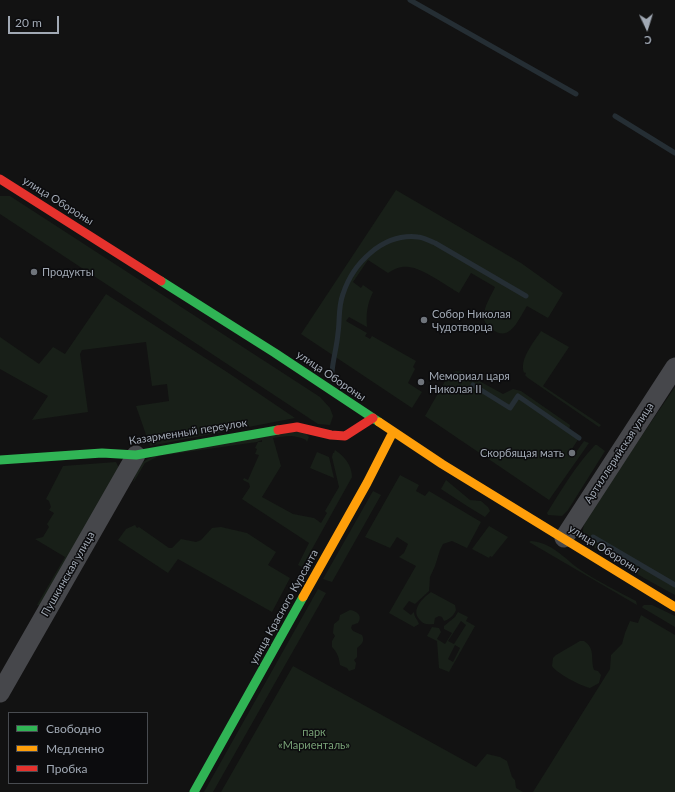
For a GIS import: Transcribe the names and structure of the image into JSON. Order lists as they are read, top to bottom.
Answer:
{
  "streets": {
    "street": [
      "улица Обороны",
      "Казарменный переулок",
      "Артиллерийская улица",
      "Пушкинская улица",
      "улица Красного Курсанта"
    ]
  },
  "crossings": [
    ["улица Обороны", "Казарменный переулок"],
    ["улица Обороны", "Артиллерийская улица"],
    ["улица Обороны", "улица Красного Курсанта"],
    ["Казарменный переулок", "Пушкинская улица"]
  ],
  "parks": ["парк «Мариенталь»"],
  "places": [
    "Продукты",
    "Собор Николая Чудотворца",
    "Мемориал царя Николая II",
    "Скорбящая мать"
  ],
  "legend": ["Свободно", "Медленно", "Пробка"],
  "scale_bar": "20 m",
  "north": "bottom"
}
